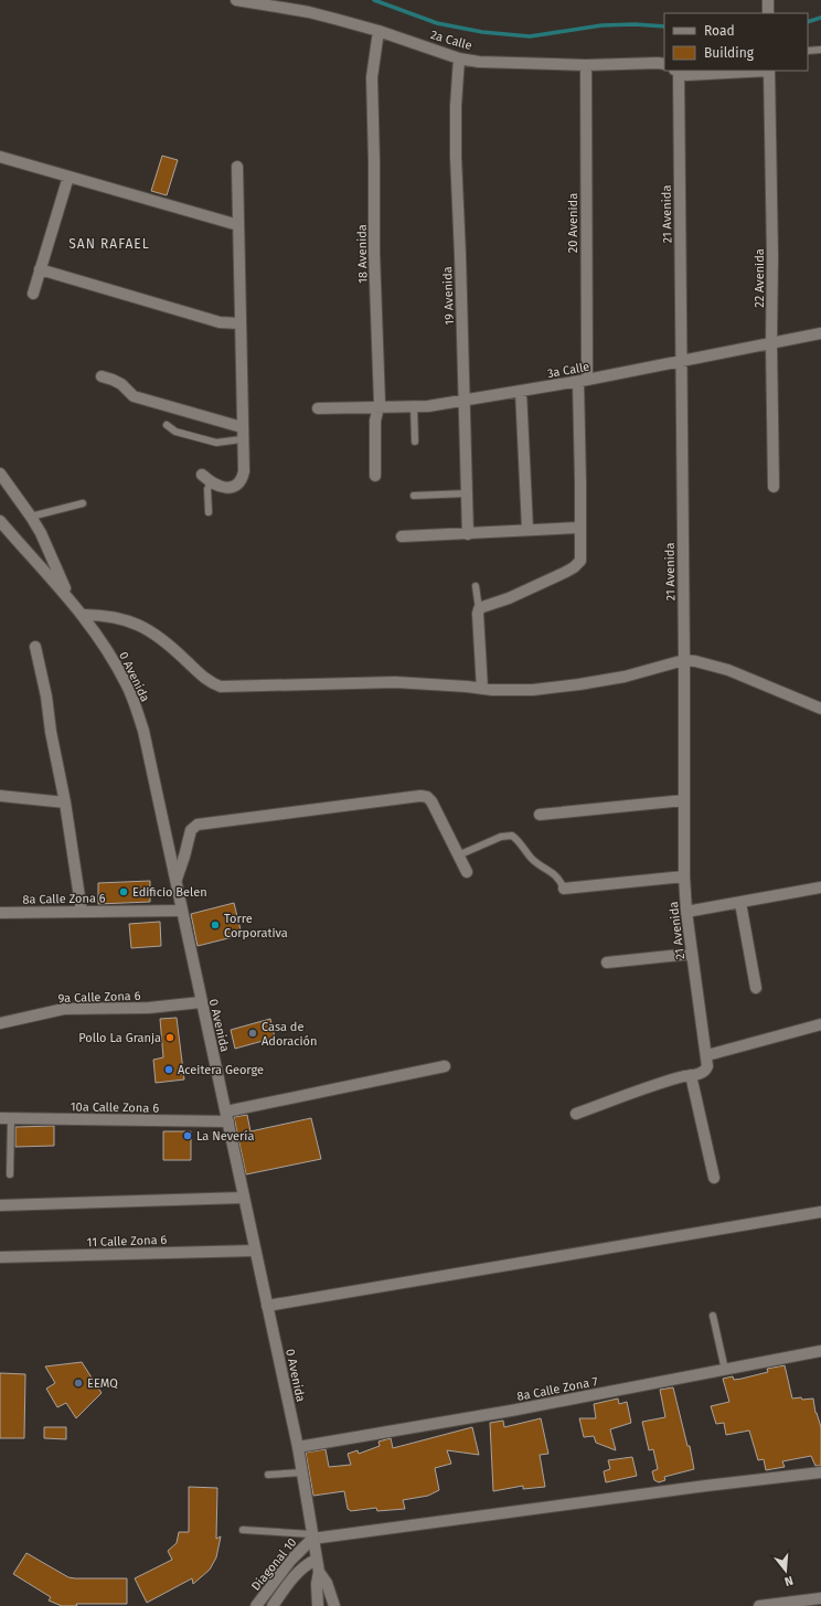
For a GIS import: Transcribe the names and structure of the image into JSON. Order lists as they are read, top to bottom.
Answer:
{
  "streets": {
    "street": [
      "2a Calle",
      "21 Avenida",
      "20 Avenida",
      "18 Avenida",
      "22 Avenida",
      "19 Avenida",
      "3a Calle",
      "0 Avenida",
      "8a Calle Zona 6",
      "9a Calle Zona 6",
      "10a Calle Zona 6",
      "11 Calle Zona 6",
      "8a Calle Zona 7",
      "Diagonal 10"
    ]
  },
  "crossings": [
    ["2a Calle", "20 Avenida"],
    ["2a Calle", "18 Avenida"],
    ["2a Calle", "19 Avenida"],
    ["21 Avenida", "3a Calle"],
    ["20 Avenida", "3a Calle"],
    ["18 Avenida", "3a Calle"],
    ["22 Avenida", "3a Calle"],
    ["19 Avenida", "3a Calle"],
    ["0 Avenida", "8a Calle Zona 6"],
    ["0 Avenida", "9a Calle Zona 6"],
    ["0 Avenida", "10a Calle Zona 6"],
    ["0 Avenida", "11 Calle Zona 6"],
    ["0 Avenida", "8a Calle Zona 7"],
    ["0 Avenida", "Diagonal 10"]
  ],
  "districts": ["SAN RAFAEL"],
  "places": [
    "Edificio Belen",
    "Torre Corporativa",
    "Casa de Adoración",
    "Pollo La Granja",
    "Aceitera George",
    "La Nevería",
    "EEMQ"
  ],
  "legend": ["Road", "Building"],
  "north": "bottom"
}
